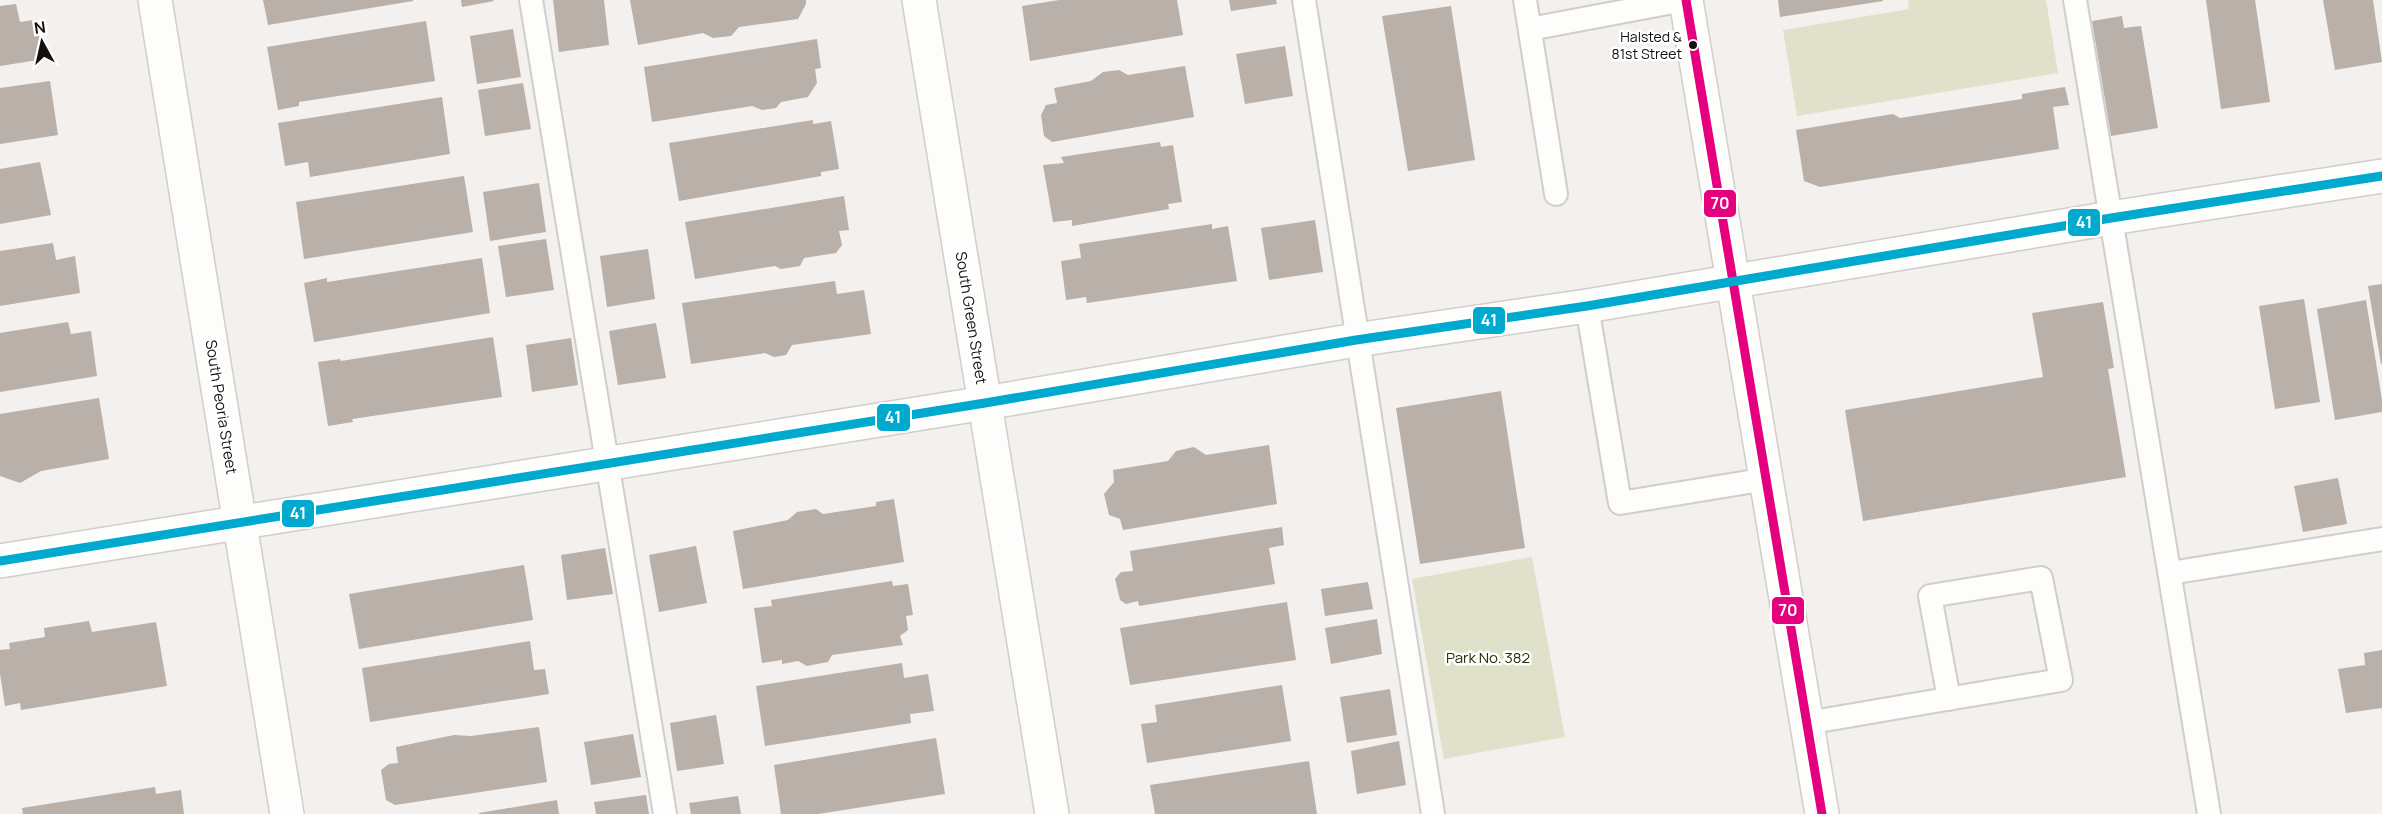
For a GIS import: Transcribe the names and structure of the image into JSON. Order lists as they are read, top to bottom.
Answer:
{
  "streets": {
    "street": ["South Green Street", "South Peoria Street"]
  },
  "parks": ["Park No. 382"],
  "places": ["Halsted & 81st Street"],
  "lines": ["transit line 70", "transit line 41"],
  "north": "top"
}
